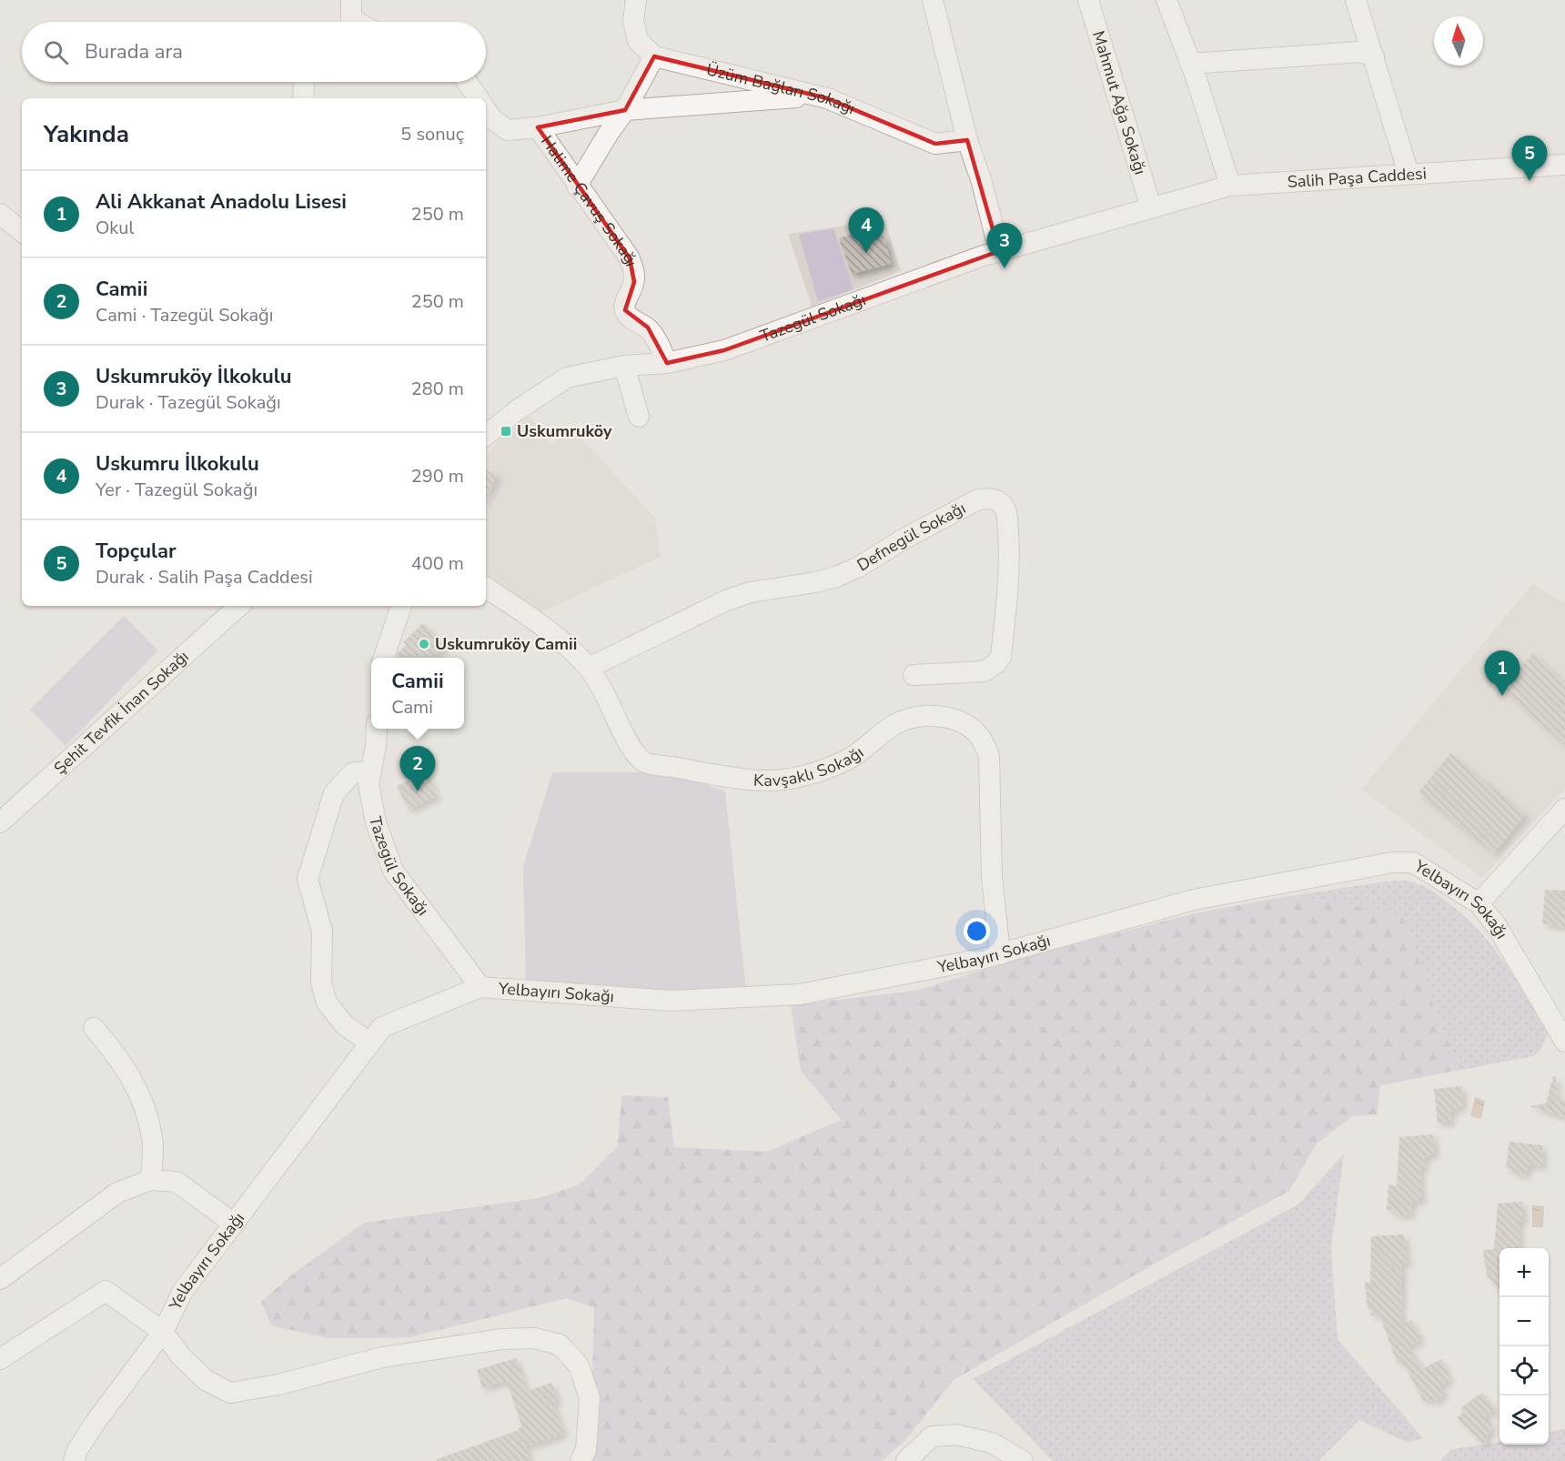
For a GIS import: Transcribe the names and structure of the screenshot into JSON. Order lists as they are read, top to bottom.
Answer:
{
  "streets": {
    "street": [
      "Üzüm Bağları Sokağı",
      "Mahmut Ağa Sokağı",
      "Salih Paşa Caddesi",
      "Halime Çavuş Sokağı",
      "Tazegül Sokağı",
      "Defnegül Sokağı",
      "Şehit Tevfik İnan Sokağı",
      "Kavşaklı Sokağı",
      "Yelbayırı Sokağı"
    ]
  },
  "crossings": [
    ["Mahmut Ağa Sokağı", "Salih Paşa Caddesi"],
    ["Mahmut Ağa Sokağı", "Tazegül Sokağı"],
    ["Salih Paşa Caddesi", "Tazegül Sokağı"],
    ["Halime Çavuş Sokağı", "Tazegül Sokağı"],
    ["Tazegül Sokağı", "Yelbayırı Sokağı"],
    ["Defnegül Sokağı", "Kavşaklı Sokağı"],
    ["Kavşaklı Sokağı", "Yelbayırı Sokağı"]
  ],
  "places": {
    "transit": ["Uskumruköy"],
    "other": ["Uskumruköy Camii"]
  },
  "north": "top",
  "page": {
    "search": "Burada ara",
    "heading": ["Yakında", "5 sonuç"],
    "pins": [
      "5",
      "4",
      "3",
      "1",
      "2"
    ],
    "list": [
      {
        "mark": "1",
        "name": "Ali Akkanat Anadolu Lisesi",
        "note": "Okul",
        "value": "250 m"
      },
      {
        "mark": "2",
        "name": "Camii",
        "note": "Cami · Tazegül Sokağı",
        "value": "250 m"
      },
      {
        "mark": "3",
        "name": "Uskumruköy İlkokulu",
        "note": "Durak · Tazegül Sokağı",
        "value": "280 m"
      },
      {
        "mark": "4",
        "name": "Uskumru İlkokulu",
        "note": "Yer · Tazegül Sokağı",
        "value": "290 m"
      },
      {
        "mark": "5",
        "name": "Topçular",
        "note": "Durak · Salih Paşa Caddesi",
        "value": "400 m"
      }
    ],
    "popup": ["Camii", "Cami"],
    "map_buttons": ["+", "−"]
  }
}
